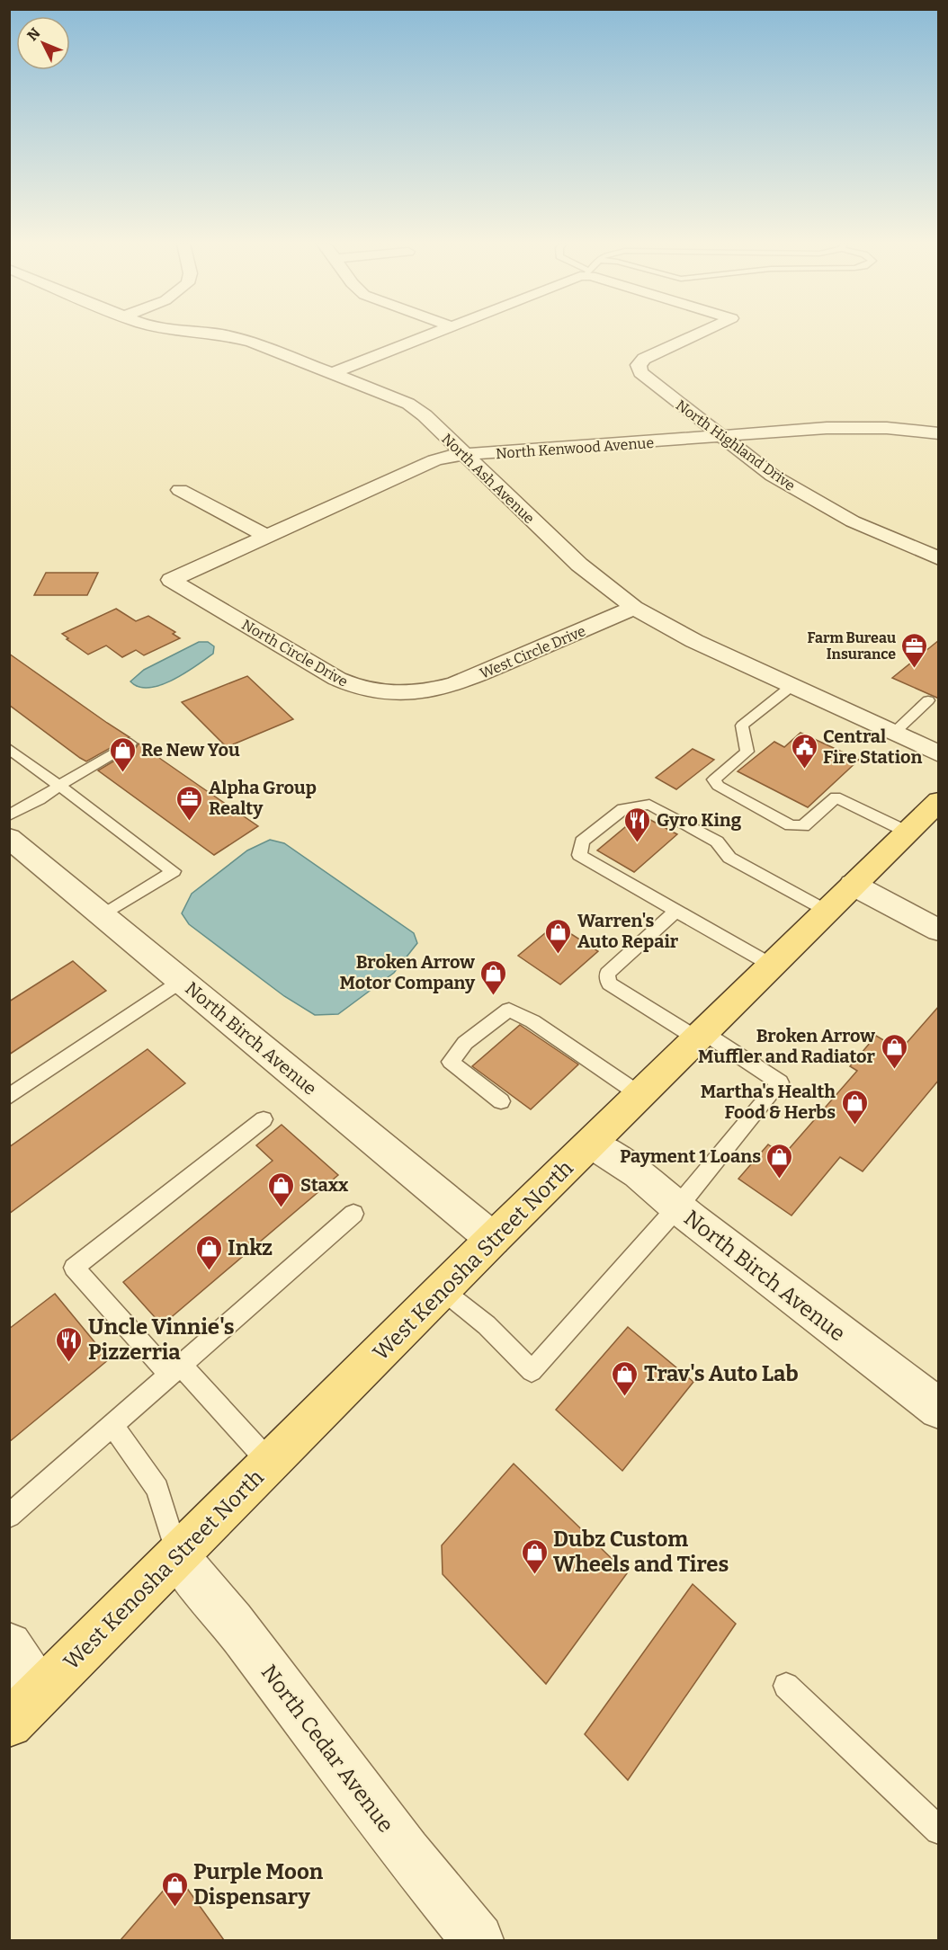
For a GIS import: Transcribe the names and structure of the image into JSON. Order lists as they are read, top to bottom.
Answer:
{
  "streets": {
    "main road": ["West Kenosha Street North"],
    "street": [
      "North Highland Drive",
      "North Kenwood Avenue",
      "North Ash Avenue",
      "West Circle Drive",
      "North Circle Drive",
      "North Birch Avenue",
      "North Cedar Avenue"
    ]
  },
  "crossings": [
    ["North Highland Drive", "North Kenwood Avenue"],
    ["North Kenwood Avenue", "North Ash Avenue"],
    ["North Kenwood Avenue", "North Circle Drive"],
    ["North Ash Avenue", "West Circle Drive"],
    ["West Circle Drive", "North Circle Drive"],
    ["North Birch Avenue", "West Kenosha Street North"],
    ["West Kenosha Street North", "North Cedar Avenue"]
  ],
  "places": {
    "office": ["Farm Bureau Insurance", "Alpha Group Realty"],
    "public building": ["Central Fire Station"],
    "shop": [
      "Re New You",
      "Warren's Auto Repair",
      "Broken Arrow Motor Company",
      "Broken Arrow Muffler and Radiator",
      "Martha's Health Food & Herbs",
      "Payment 1 Loans",
      "Staxx",
      "Inkz",
      "Trav's Auto Lab",
      "Dubz Custom Wheels and Tires",
      "Purple Moon Dispensary"
    ],
    "restaurant": ["Gyro King", "Uncle Vinnie's Pizzerria"]
  },
  "north": "top left"
}
